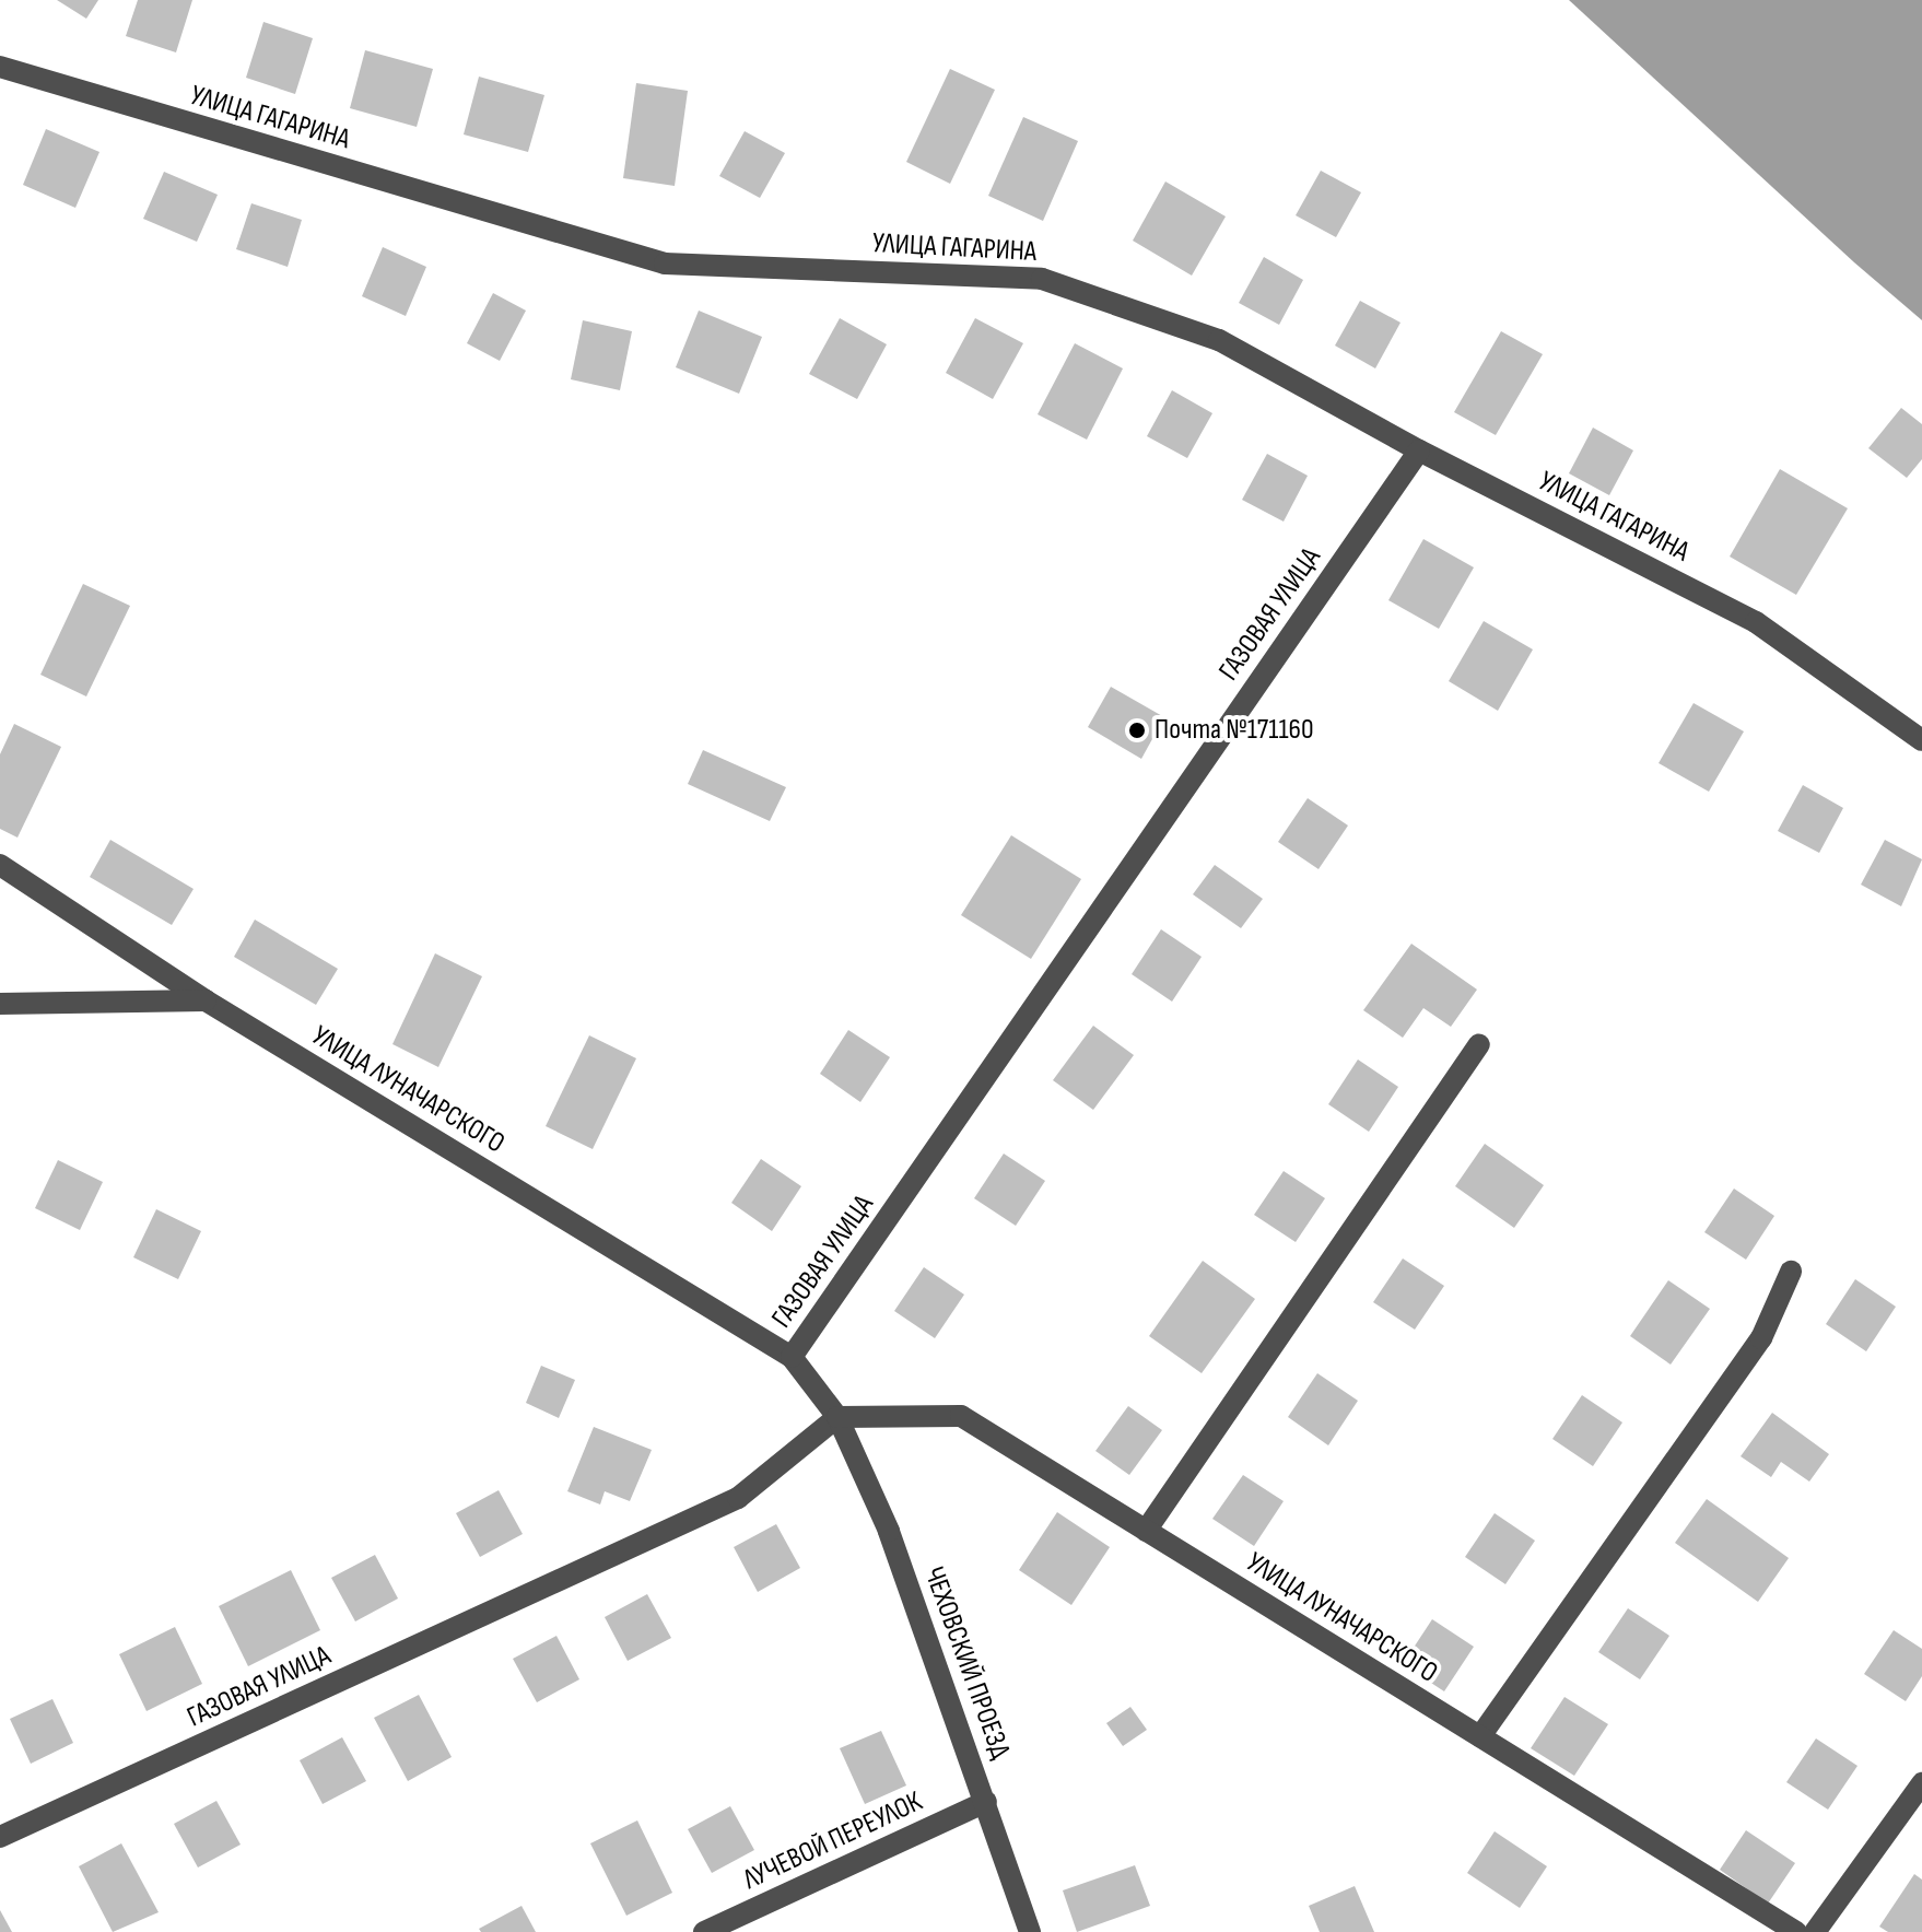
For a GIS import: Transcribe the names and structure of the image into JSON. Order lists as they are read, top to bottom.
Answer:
{
  "streets": {
    "street": [
      "УЛИЦА ГАГАРИНА",
      "ГАЗОВАЯ УЛИЦА",
      "УЛИЦА ЛУНАЧАРСКОГО",
      "ЧЕХОВСКИЙ ПРОЕЗД",
      "ЛУЧЕВОЙ ПЕРЕУЛОК"
    ]
  },
  "crossings": [
    ["УЛИЦА ГАГАРИНА", "ГАЗОВАЯ УЛИЦА"],
    ["ГАЗОВАЯ УЛИЦА", "УЛИЦА ЛУНАЧАРСКОГО"],
    ["ГАЗОВАЯ УЛИЦА", "ЧЕХОВСКИЙ ПРОЕЗД"],
    ["УЛИЦА ЛУНАЧАРСКОГО", "ЧЕХОВСКИЙ ПРОЕЗД"],
    ["ЧЕХОВСКИЙ ПРОЕЗД", "ЛУЧЕВОЙ ПЕРЕУЛОК"]
  ],
  "places": ["Почта №171160"]
}
